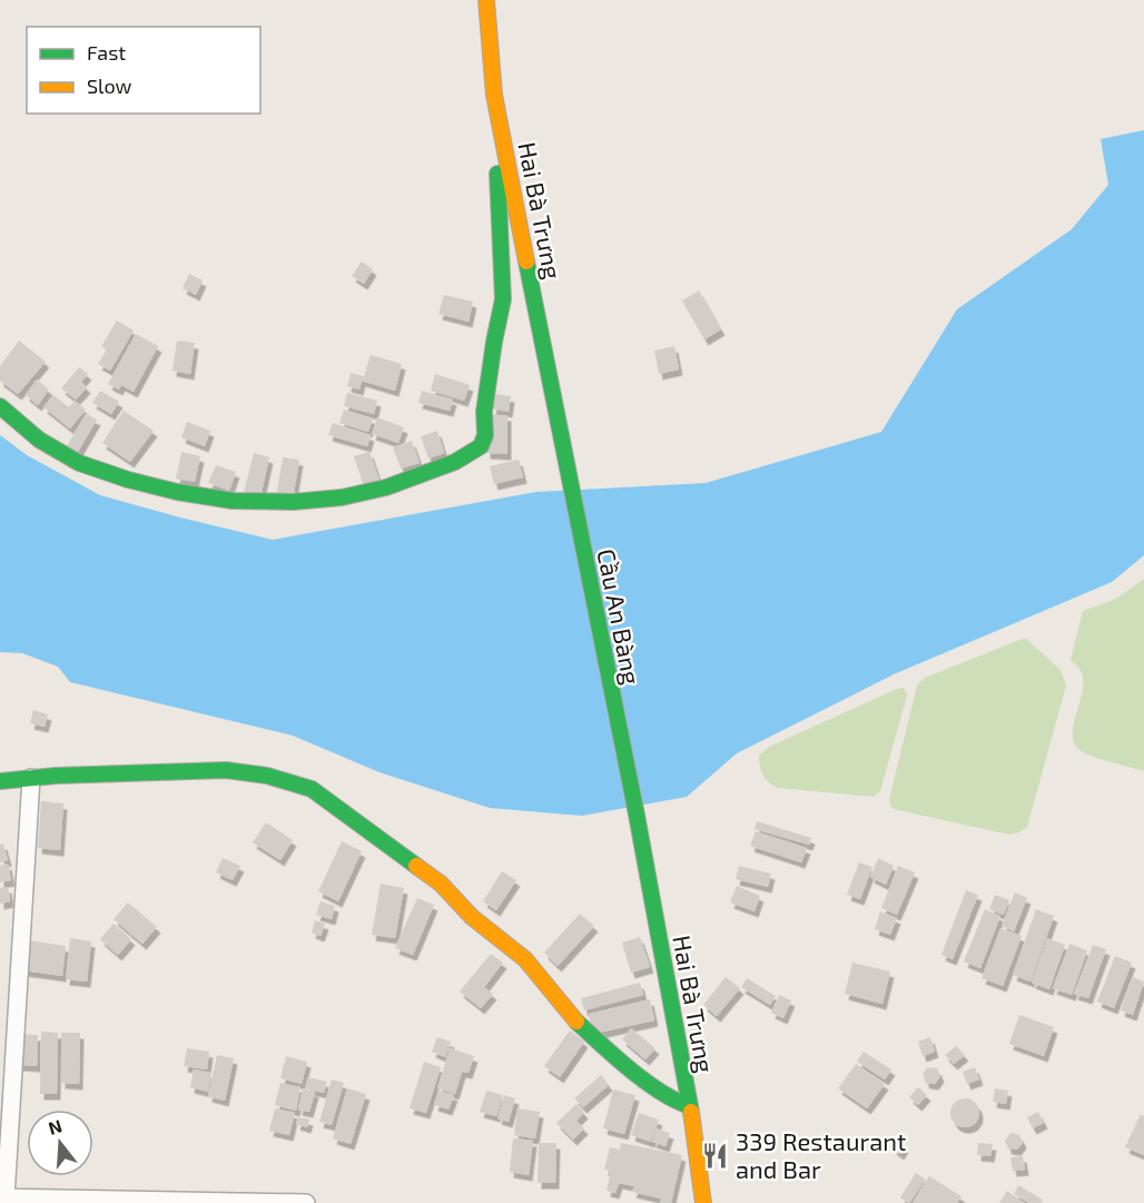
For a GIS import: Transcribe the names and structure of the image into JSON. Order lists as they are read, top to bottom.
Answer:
{
  "streets": {
    "street": ["Hai Bà Trưng", "Cầu An Bàng"]
  },
  "crossings": [
    ["Hai Bà Trưng", "Cầu An Bàng"]
  ],
  "places": {
    "restaurant": ["339 Restaurant and Bar"]
  },
  "legend": ["Fast", "Slow"],
  "north": "top"
}
